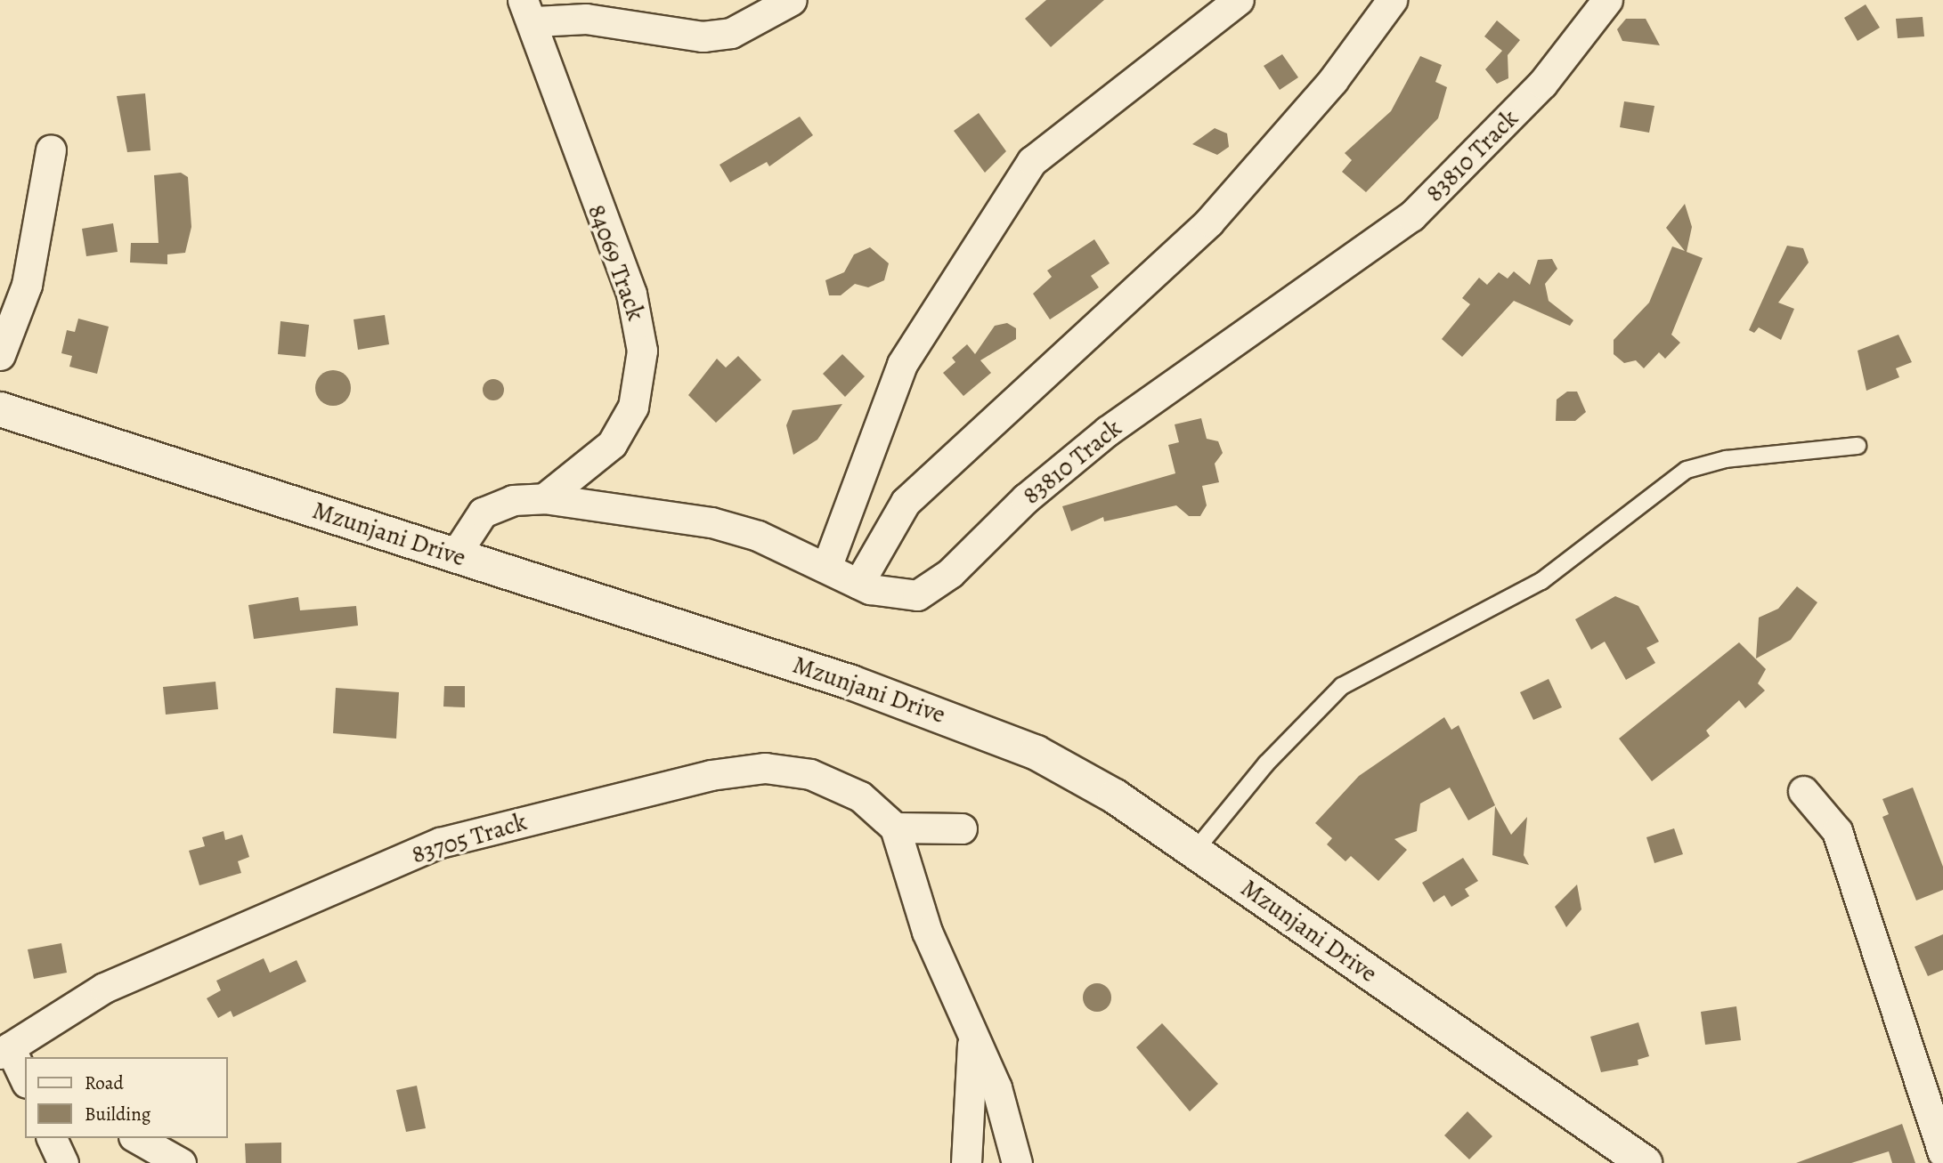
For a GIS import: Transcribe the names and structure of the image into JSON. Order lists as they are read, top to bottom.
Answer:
{
  "streets": {
    "main road": ["Mzunjani Drive"],
    "street": ["83810 Track", "84069 Track", "83705 Track"]
  },
  "crossings": [
    ["83810 Track", "84069 Track"],
    ["83810 Track", "Mzunjani Drive"]
  ],
  "legend": ["Road", "Building"]
}
